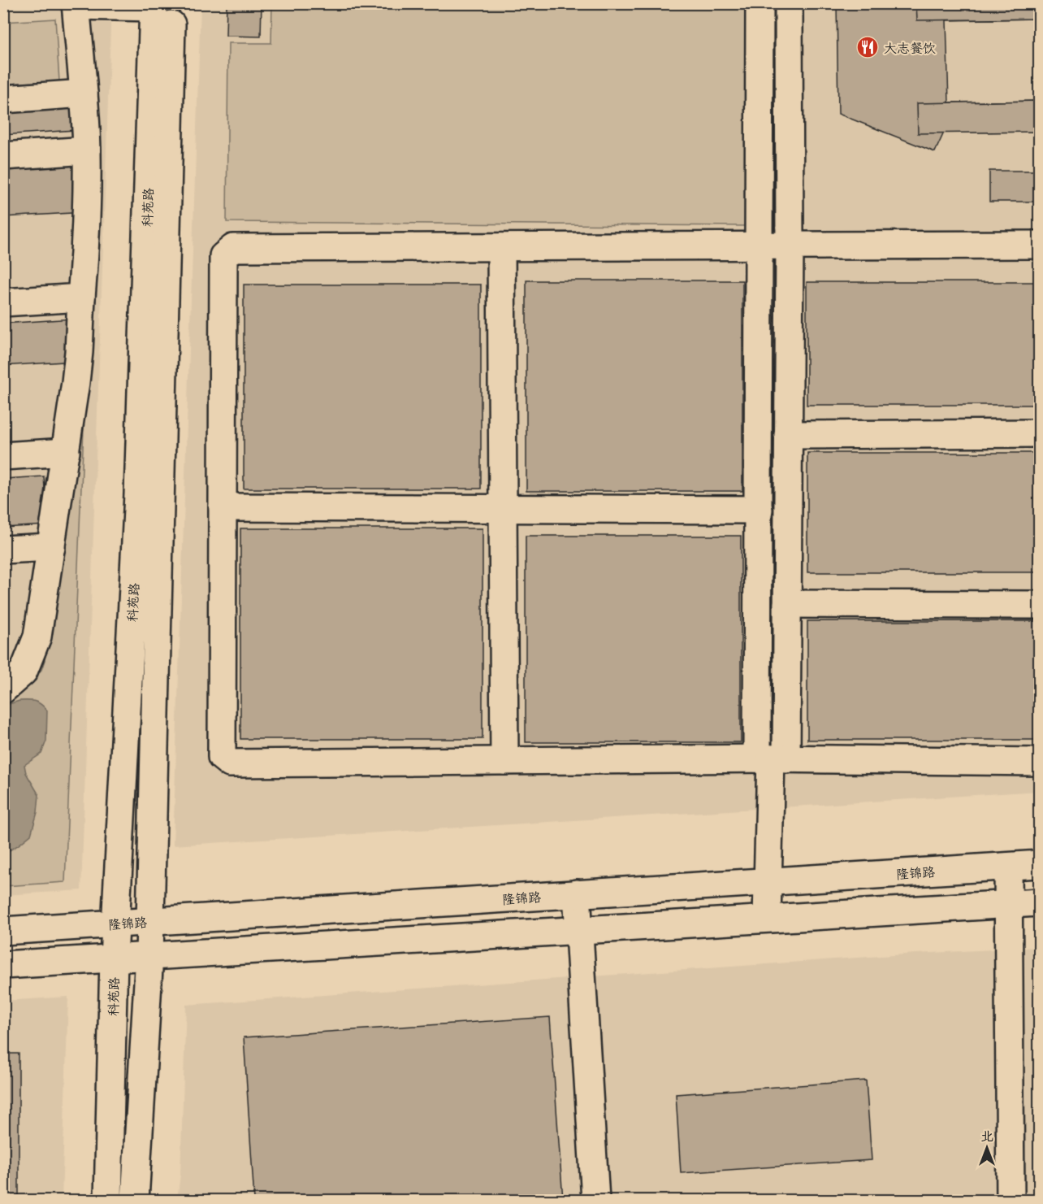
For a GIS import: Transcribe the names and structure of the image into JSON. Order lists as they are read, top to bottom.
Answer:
{
  "streets": {
    "street": ["科苑路", "隆锦路"]
  },
  "crossings": [
    ["科苑路", "隆锦路"]
  ],
  "places": {
    "restaurant": ["大志餐饮"]
  },
  "north": "top"
}
